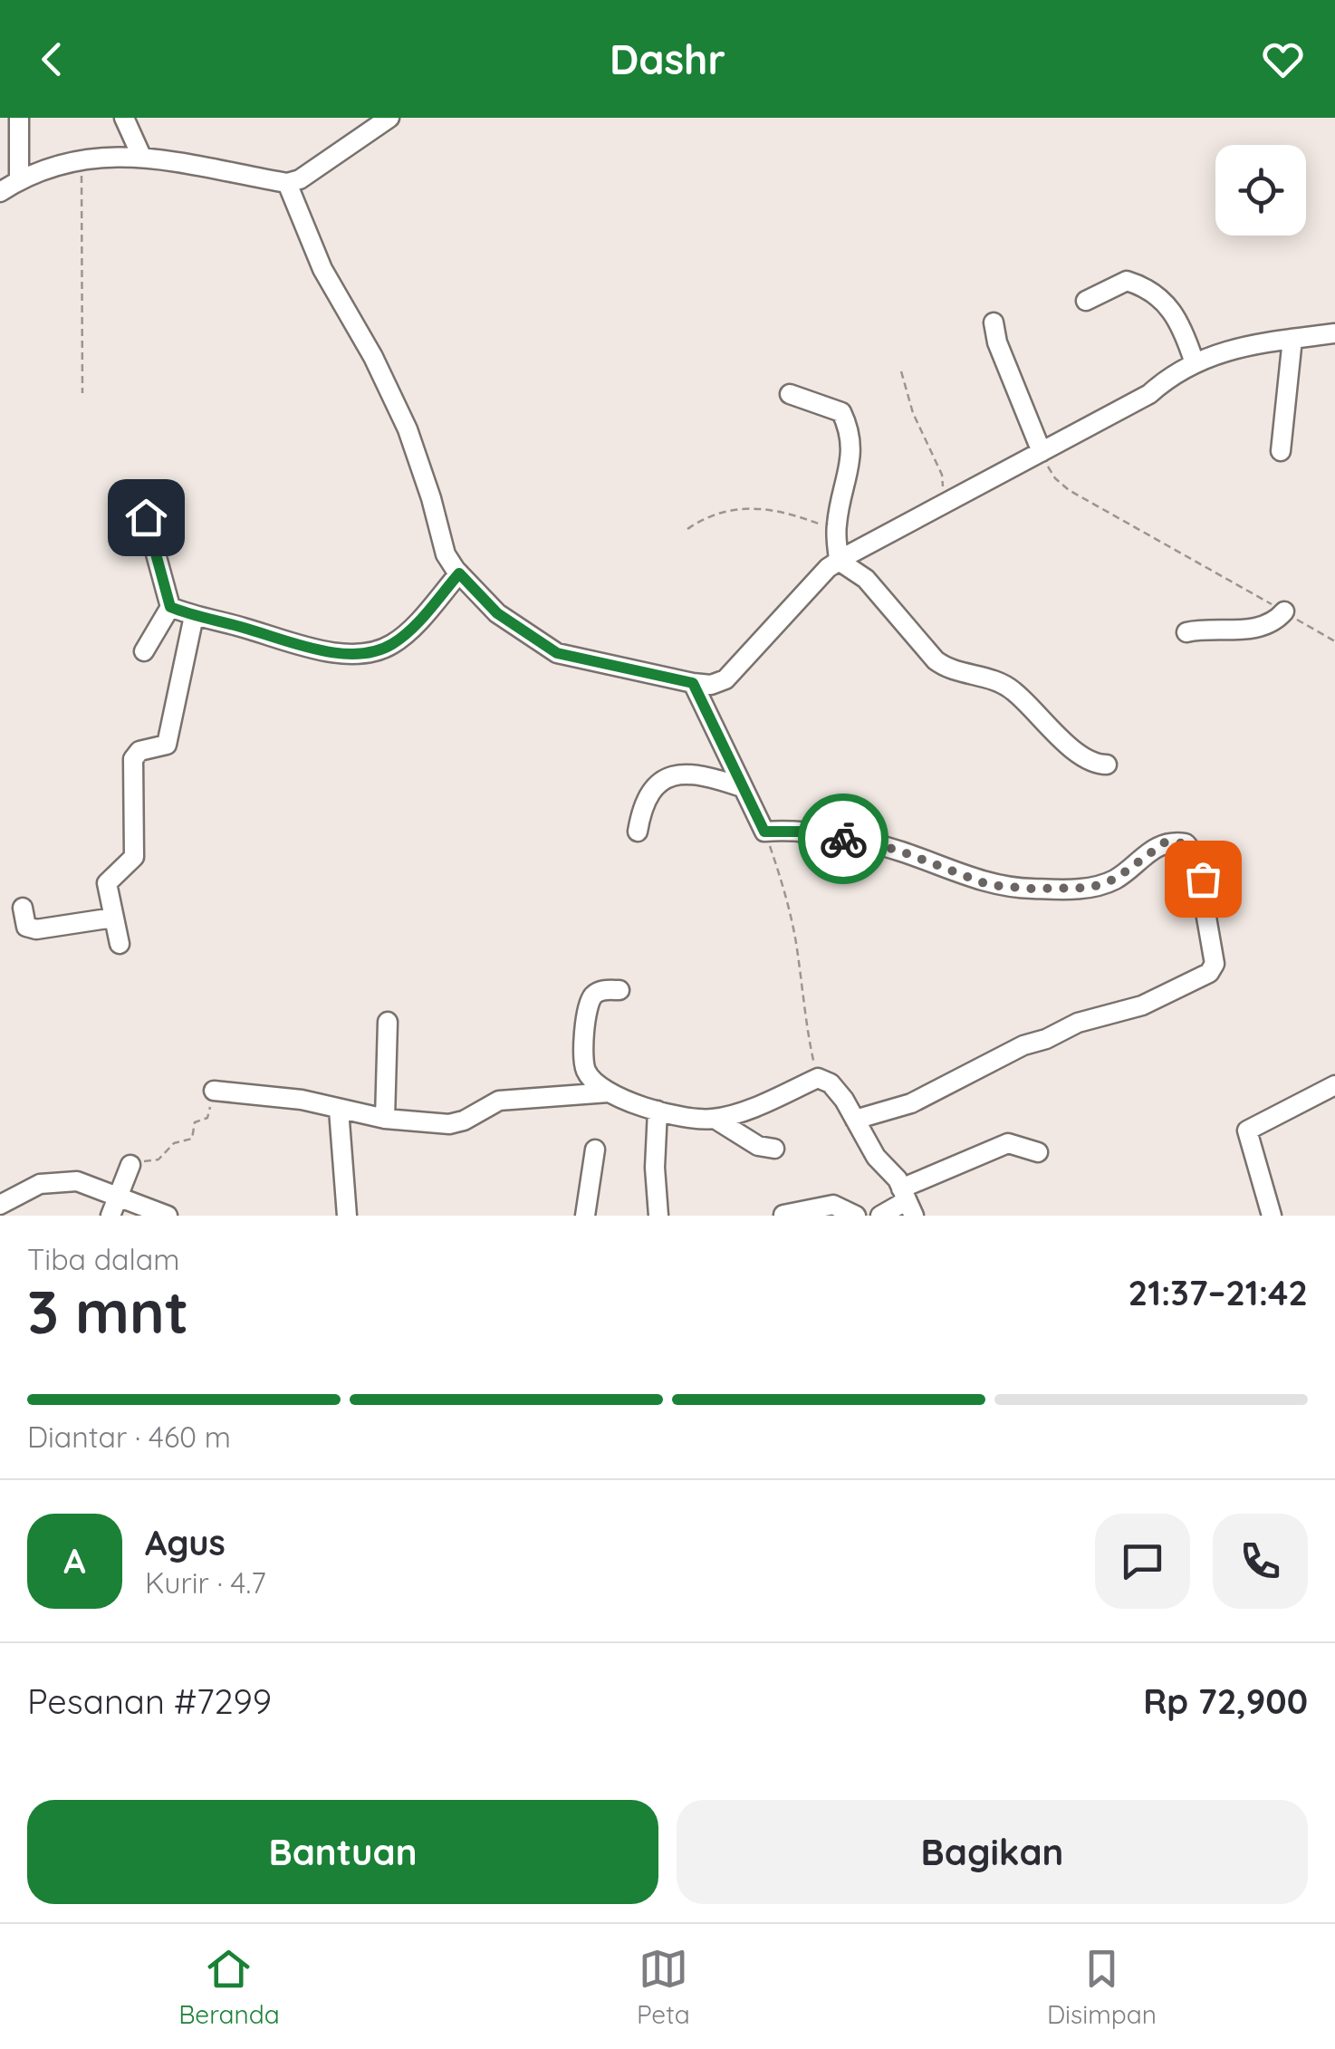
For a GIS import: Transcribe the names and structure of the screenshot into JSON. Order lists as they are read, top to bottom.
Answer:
{
  "page": {
    "header": "Dashr",
    "heading": ["3 mnt", "Tiba dalam", "21:37–21:42"],
    "panel": [
      "Agus",
      "Kurir · 4.7",
      "Pesanan #7299",
      "Rp 72,900"
    ],
    "bar": "Diantar · 460 m",
    "round": "A",
    "buttons": ["Bantuan", "Bagikan"],
    "tabs": ["Beranda", "Peta", "Disimpan"]
  }
}
